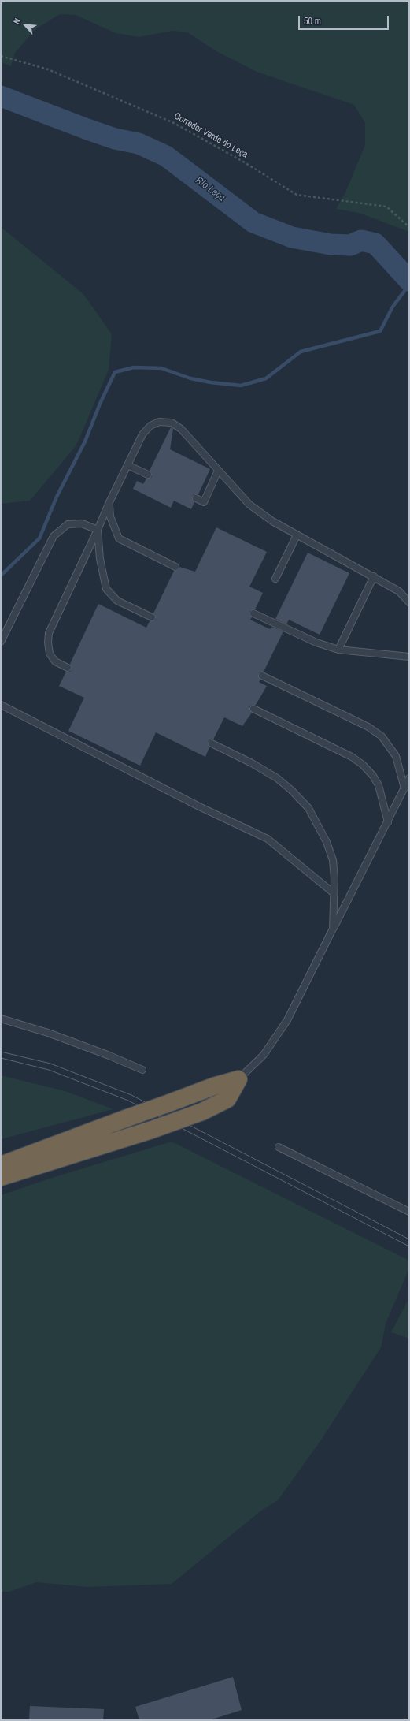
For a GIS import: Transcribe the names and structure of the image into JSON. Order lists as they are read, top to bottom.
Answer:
{
  "streets": {
    "path": ["Corredor Verde do Leça"]
  },
  "water": ["Rio Leça"],
  "scale_bar": "50 m",
  "north": "top left"
}
